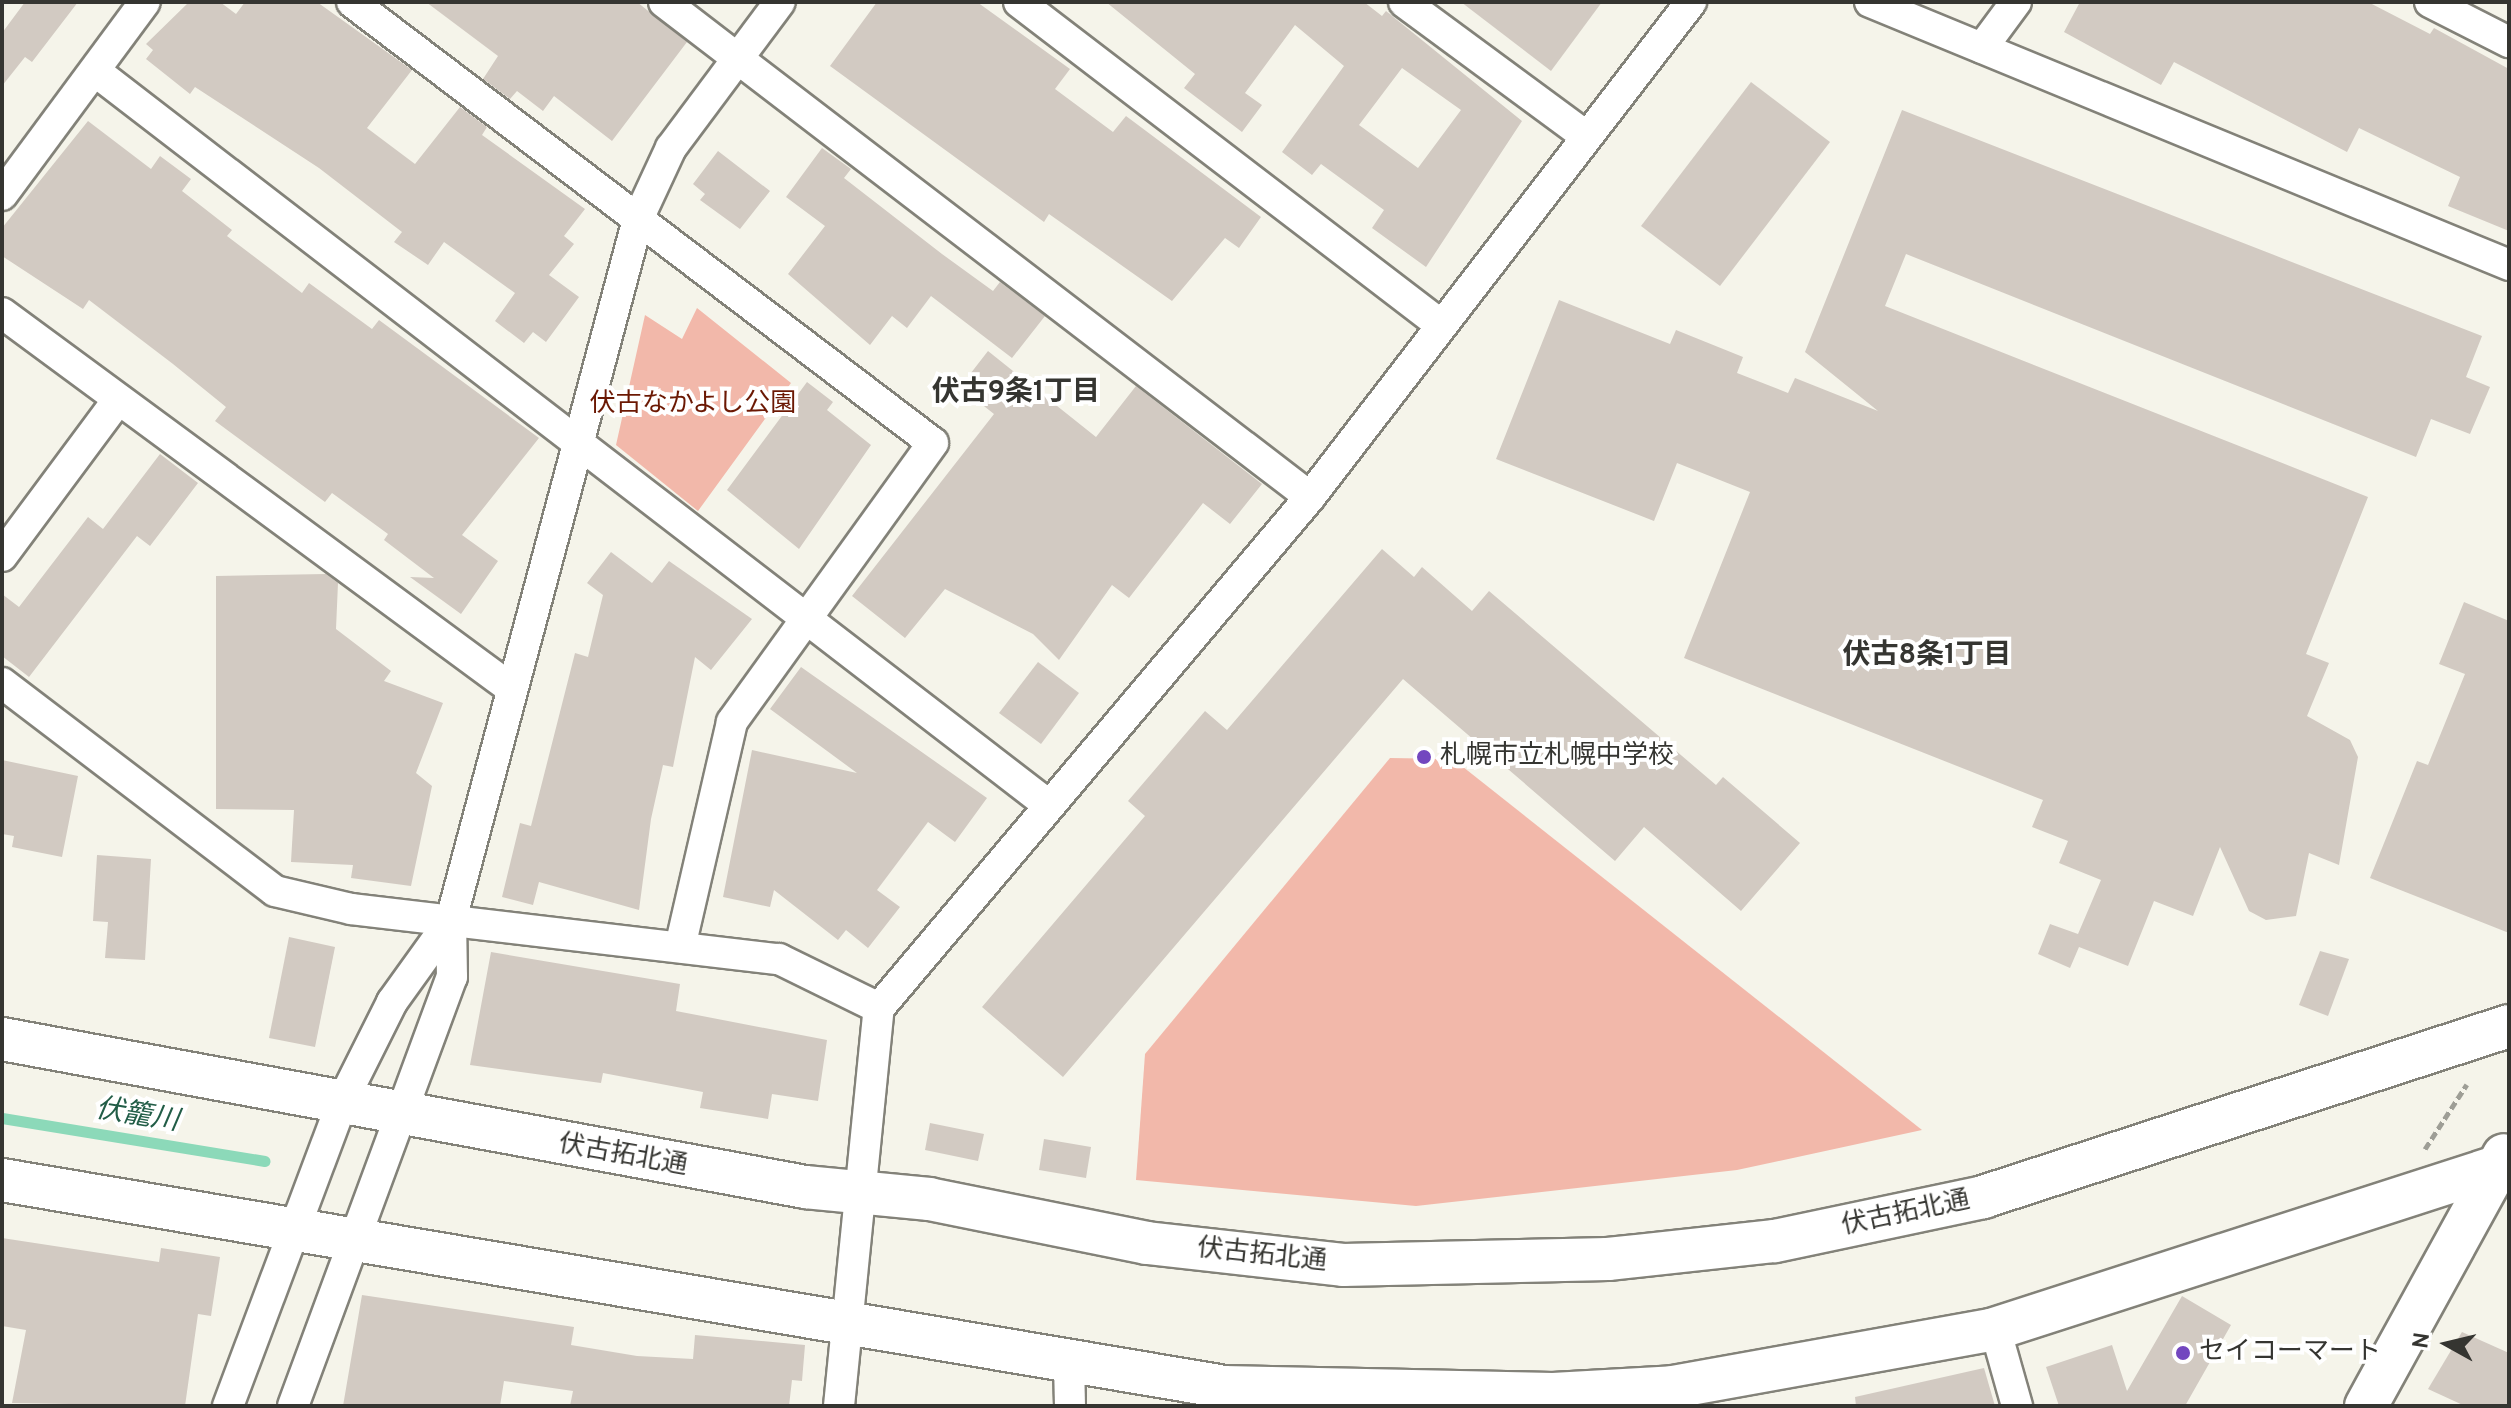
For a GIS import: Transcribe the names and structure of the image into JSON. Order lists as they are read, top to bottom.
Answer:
{
  "streets": {
    "street": ["伏古拓北通"]
  },
  "districts": ["伏古9条1丁目", "伏古8条1丁目"],
  "water": ["伏籠川"],
  "parks": ["伏古なかよし公園"],
  "places": ["札幌市立札幌中学校", "セイコーマート"],
  "north": "left"
}
